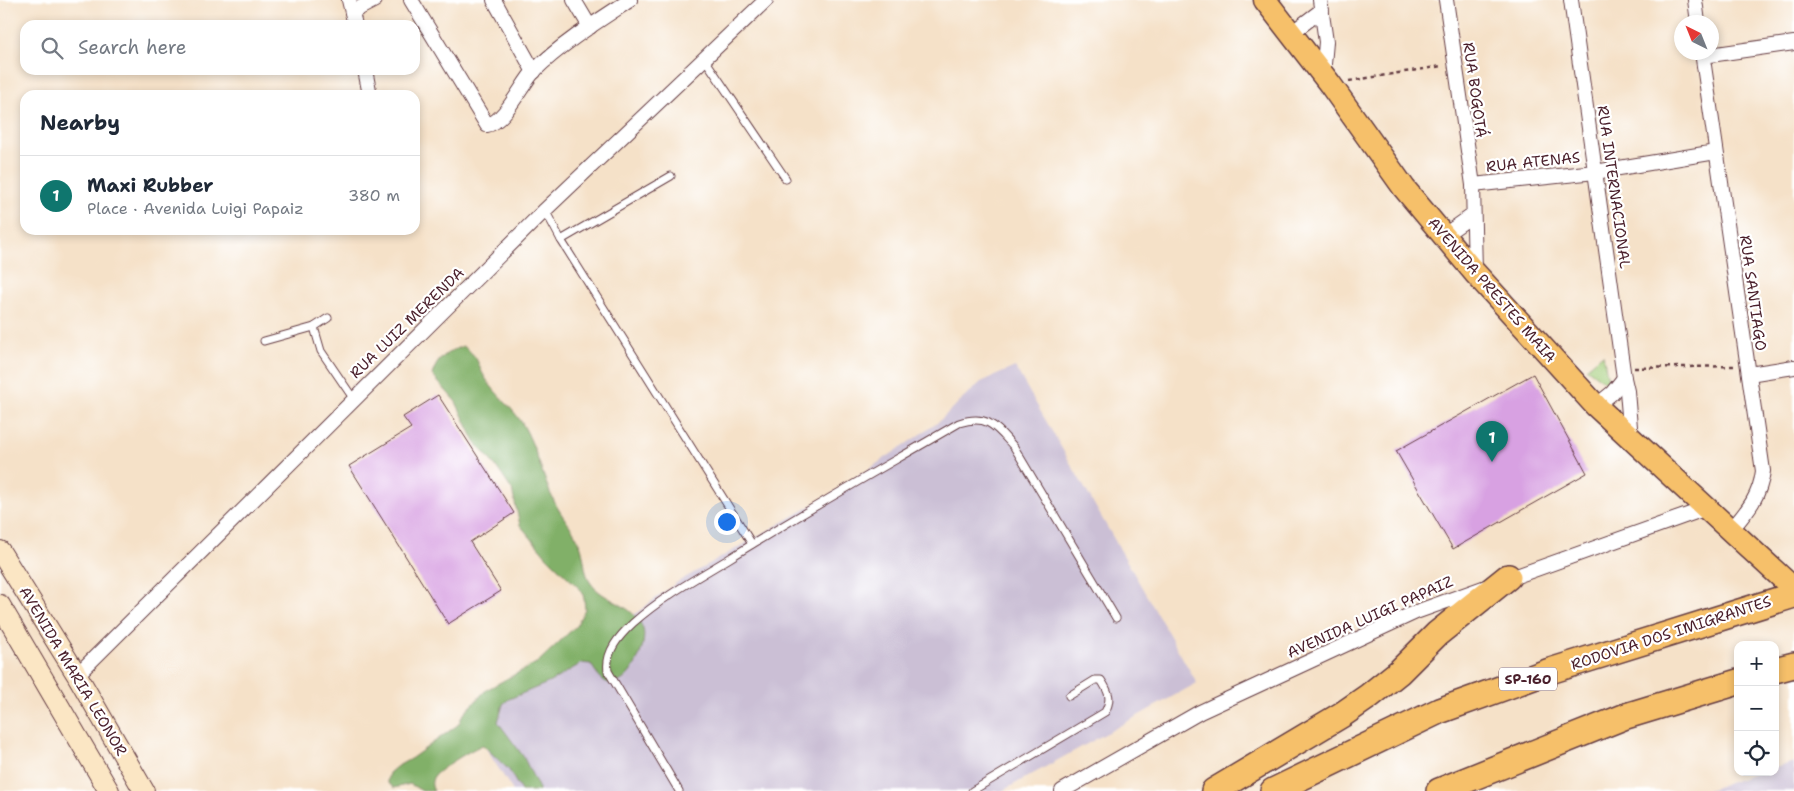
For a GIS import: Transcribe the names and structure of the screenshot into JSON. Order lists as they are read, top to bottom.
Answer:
{
  "streets": {
    "highway": ["RODOVIA DOS IMIGRANTES", "SP-160"],
    "main road": ["AVENIDA PRESTES MAIA"],
    "street": [
      "RUA BOGOTÁ",
      "RUA ATENAS",
      "RUA INTERNACIONAL",
      "RUA SANTIAGO",
      "RUA LUIZ MERENDA",
      "AVENIDA LUIGI PAPAIZ",
      "AVENIDA MARIA LEONOR"
    ]
  },
  "crossings": [
    ["RUA BOGOTÁ", "RUA ATENAS"],
    ["RUA BOGOTÁ", "AVENIDA PRESTES MAIA"],
    ["RUA ATENAS", "RUA INTERNACIONAL"],
    ["RUA ATENAS", "RUA SANTIAGO"],
    ["RUA INTERNACIONAL", "AVENIDA PRESTES MAIA"],
    ["AVENIDA PRESTES MAIA", "RUA SANTIAGO"],
    ["AVENIDA PRESTES MAIA", "AVENIDA LUIGI PAPAIZ"],
    ["RUA LUIZ MERENDA", "AVENIDA MARIA LEONOR"]
  ],
  "north": "top left",
  "page": {
    "search": "Search here",
    "heading": "Nearby",
    "list": [
      {
        "mark": "1",
        "name": "Maxi Rubber",
        "note": "Place · Avenida Luigi Papaiz",
        "value": "380 m"
      }
    ],
    "pins": "1",
    "map_buttons": ["+", "−"]
  }
}
